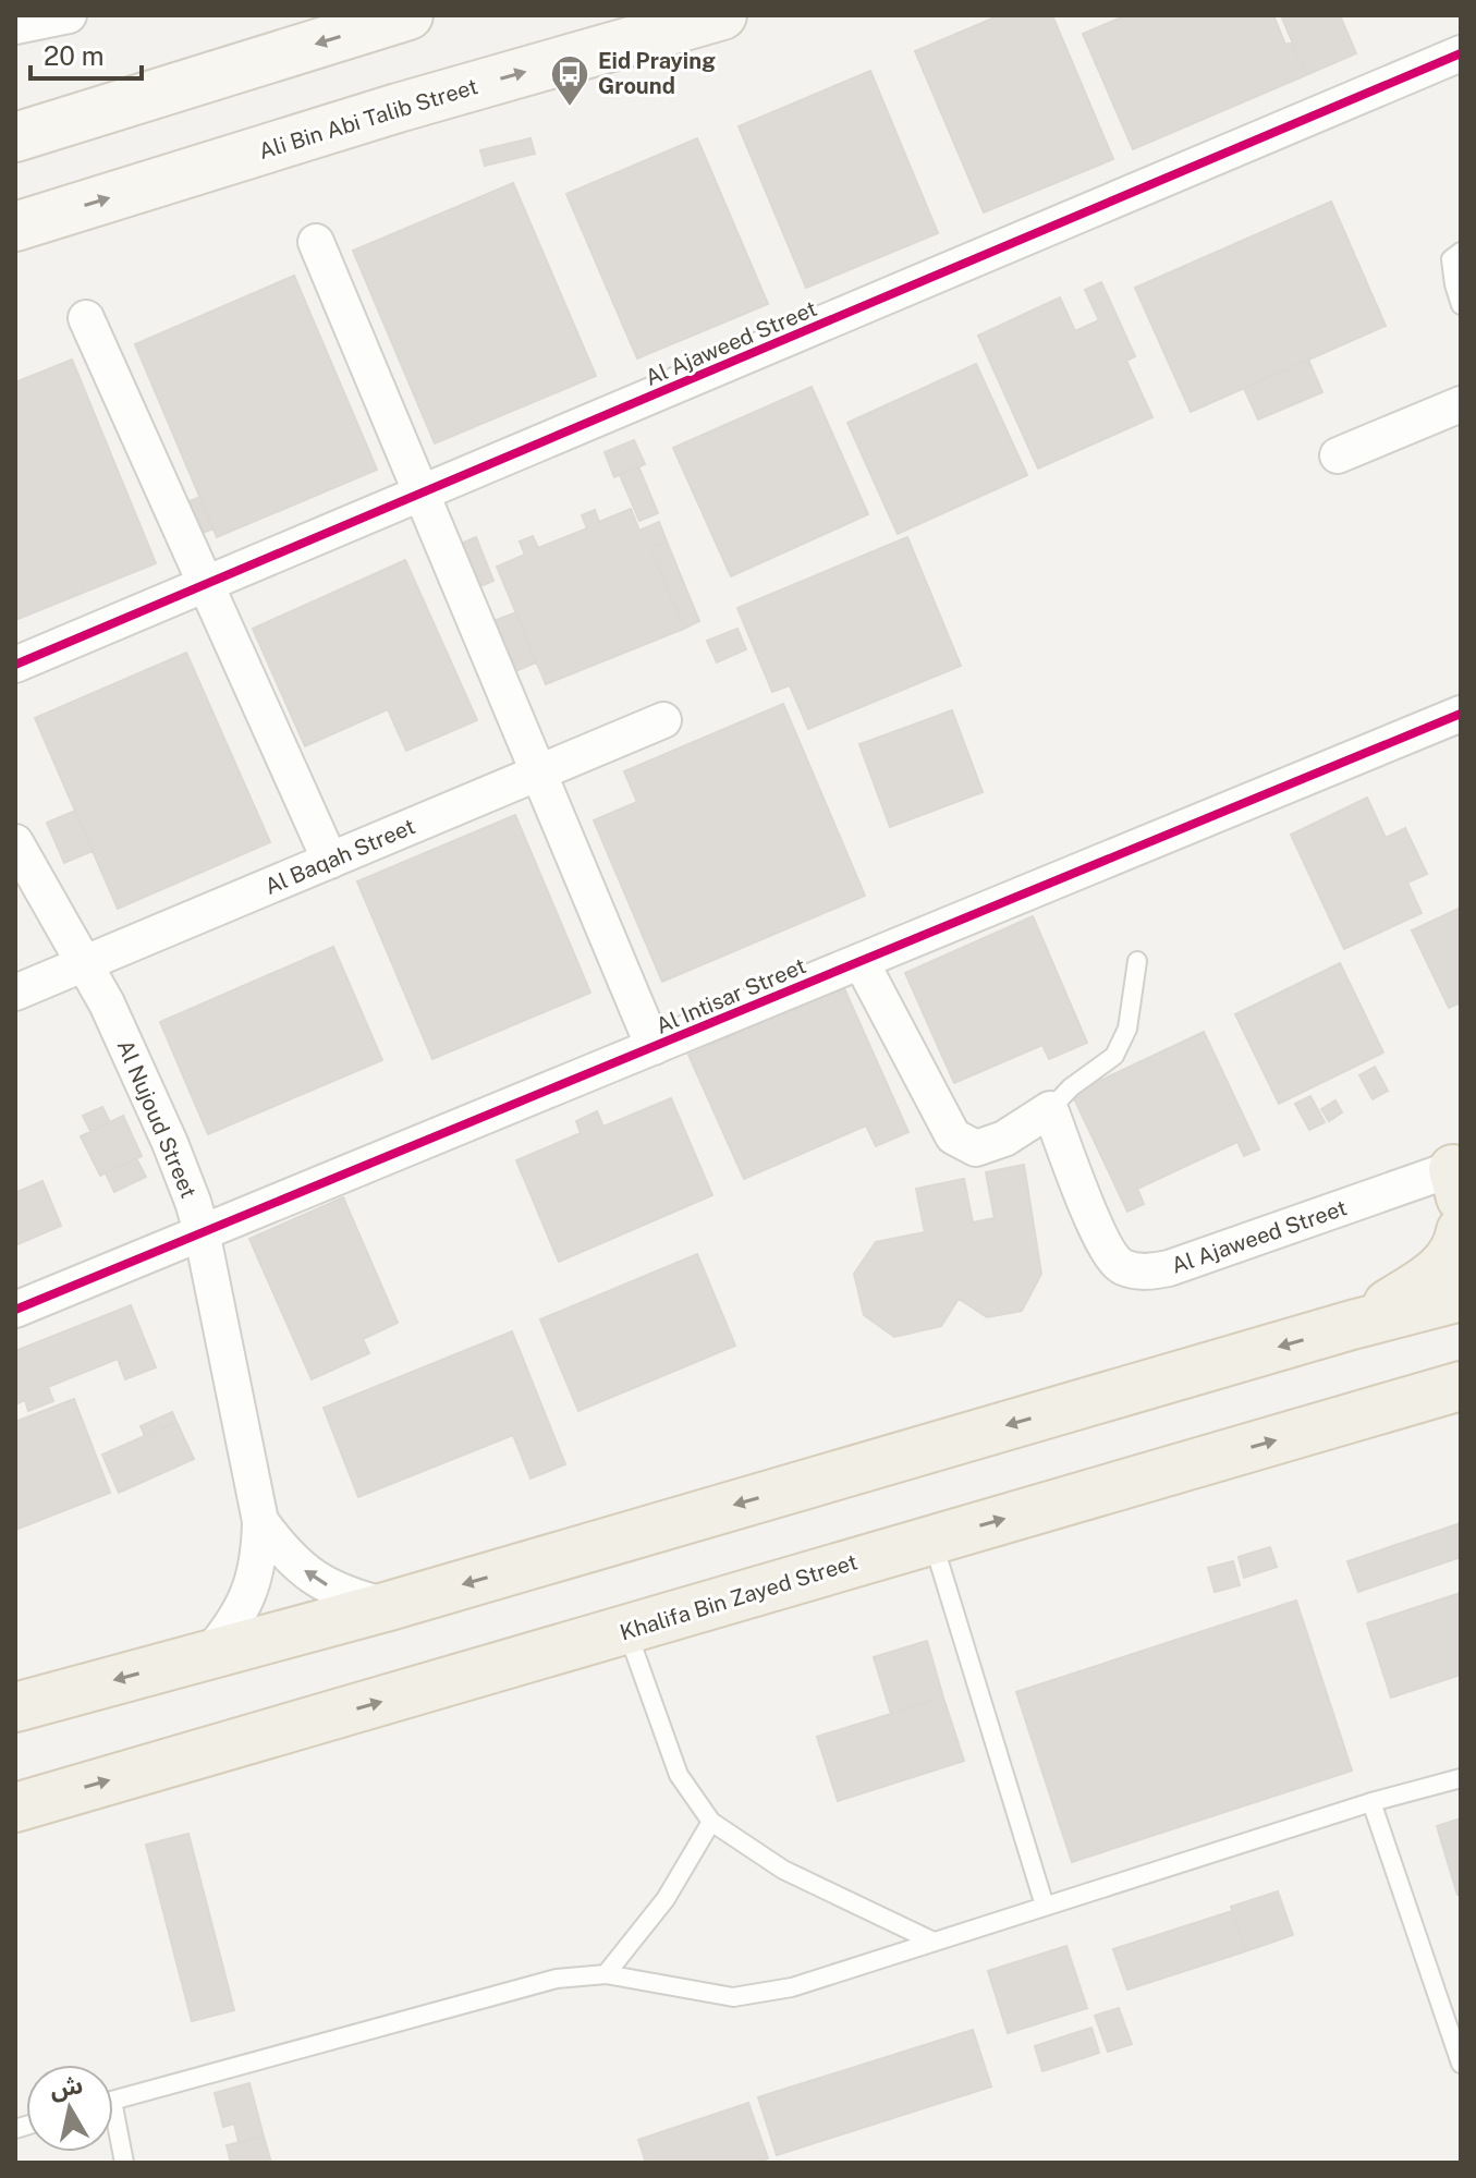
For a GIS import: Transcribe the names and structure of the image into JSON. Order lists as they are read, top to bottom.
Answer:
{
  "streets": {
    "main road": ["Ali Bin Abi Talib Street", "Khalifa Bin Zayed Street"],
    "street": [
      "Al Ajaweed Street",
      "Al Baqah Street",
      "Al Intisar Street",
      "Al Nujoud Street"
    ]
  },
  "crossings": [
    ["Al Baqah Street", "Al Nujoud Street"],
    ["Al Intisar Street", "Al Nujoud Street"]
  ],
  "places": {
    "bus stop": ["Eid Praying Ground"]
  },
  "scale_bar": "20 m",
  "north": "top"
}
